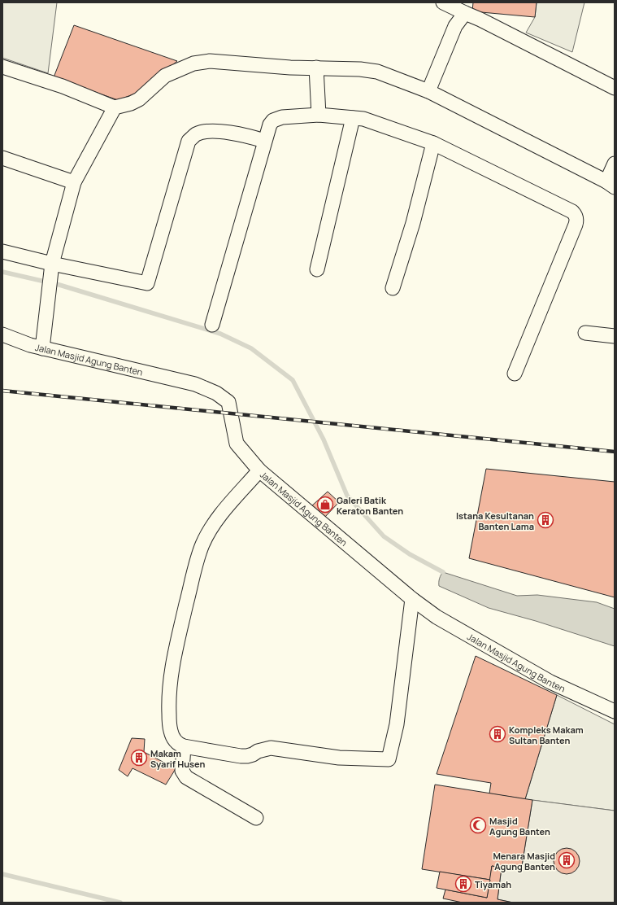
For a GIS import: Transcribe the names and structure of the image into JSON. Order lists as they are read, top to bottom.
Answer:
{
  "streets": {
    "street": ["Jalan Masjid Agung Banten"]
  },
  "places": {
    "shop": ["Galeri Batik Keraton Banten"],
    "building": [
      "Istana Kesultanan Banten Lama",
      "Kompleks Makam Sultan Banten",
      "Makam Syarif Husen",
      "Menara Masjid Agung Banten",
      "Tiyamah"
    ],
    "mosque": ["Masjid Agung Banten"]
  }
}
